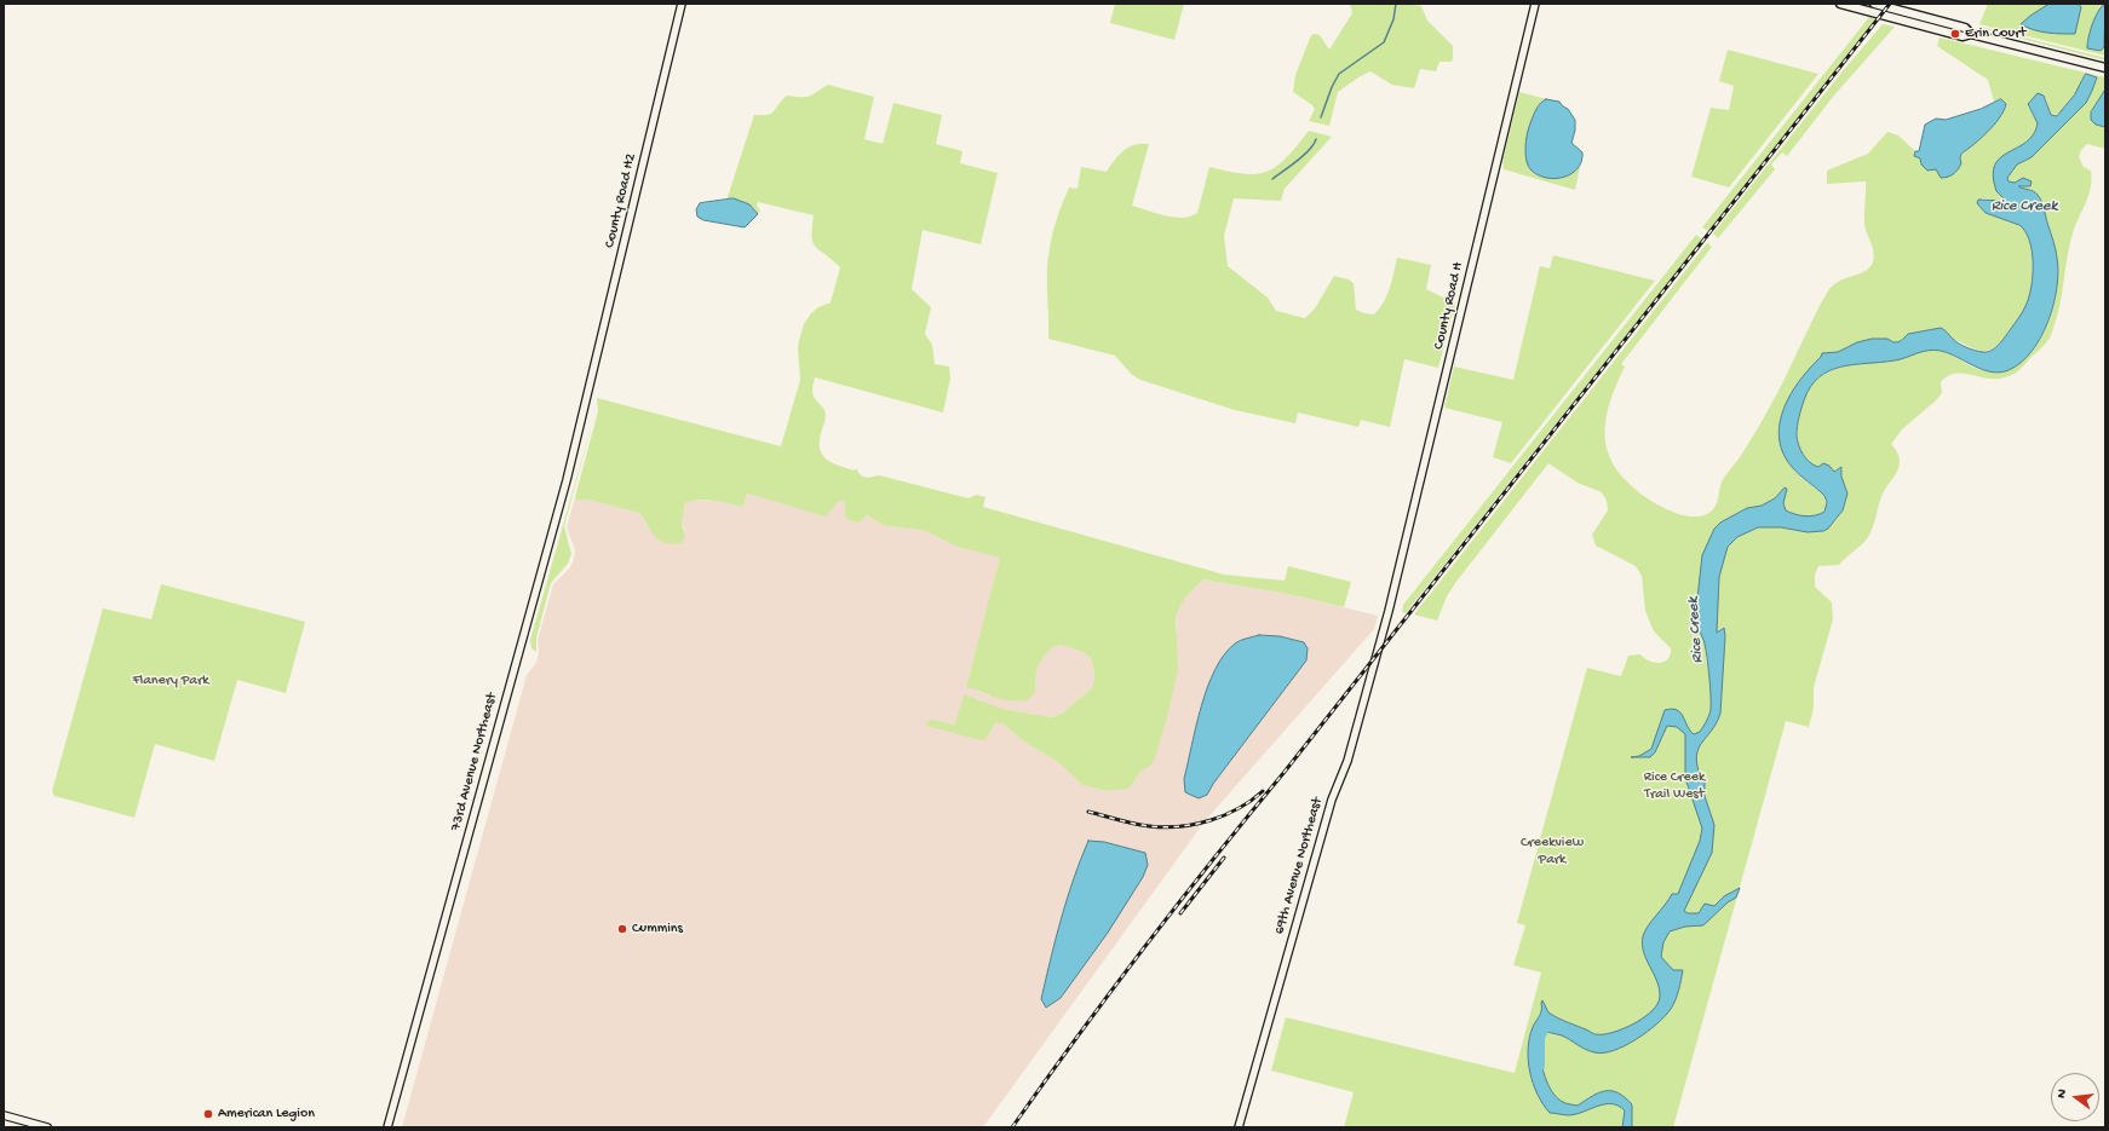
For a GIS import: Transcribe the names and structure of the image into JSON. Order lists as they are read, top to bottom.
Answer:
{
  "streets": {
    "street": [
      "County Road H2",
      "County Road H",
      "73rd Avenue Northeast",
      "69th Avenue Northeast"
    ]
  },
  "crossings": [
    ["County Road H2", "73rd Avenue Northeast"],
    ["County Road H", "69th Avenue Northeast"]
  ],
  "water": ["Rice Creek"],
  "parks": ["Flanery Park", "Rice Creek Trail West", "Creekview Park"],
  "places": ["Erin Court", "Cummins", "American Legion"],
  "north": "left"
}
